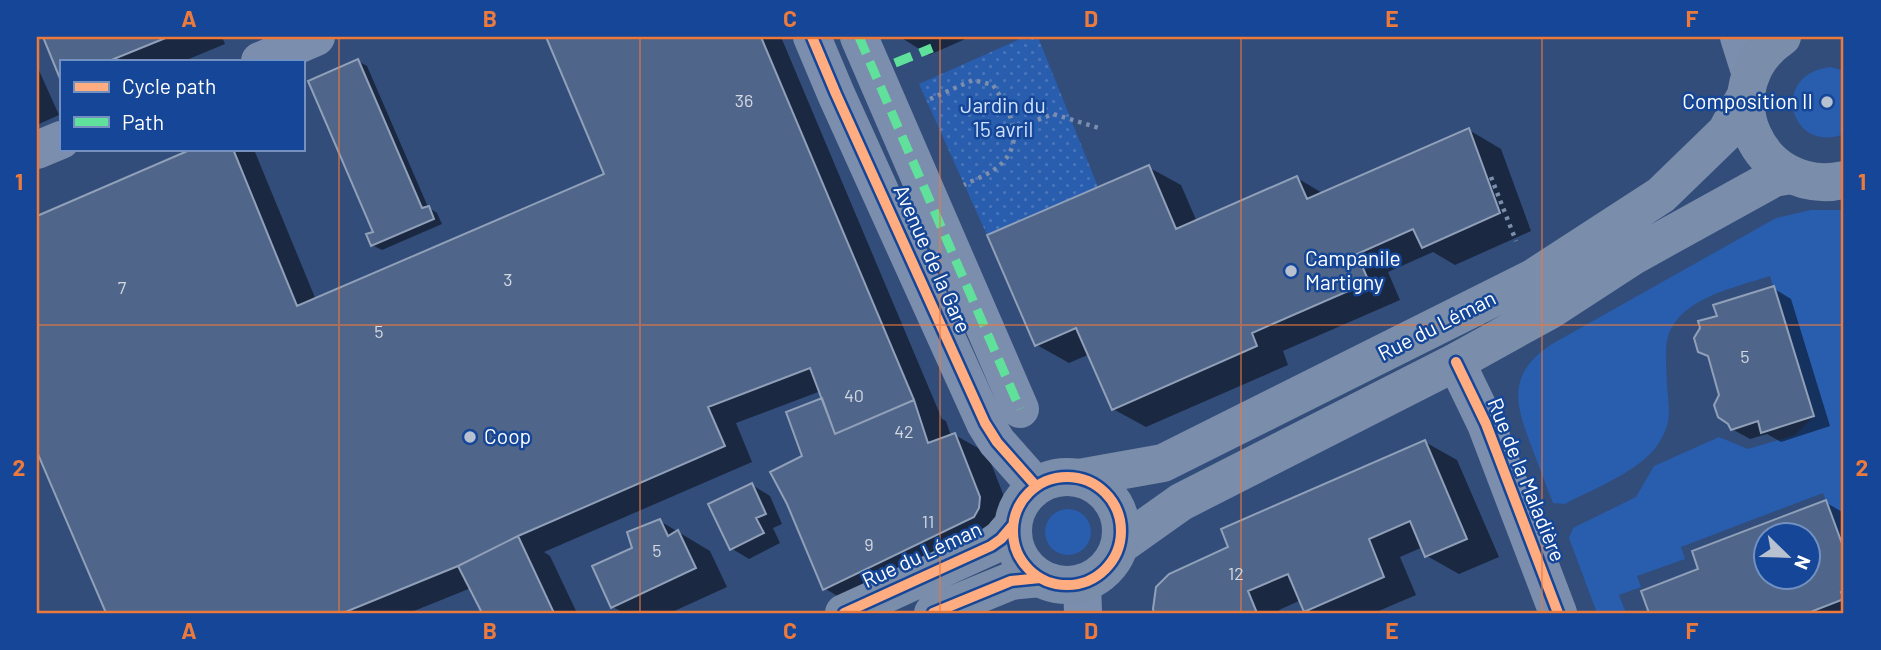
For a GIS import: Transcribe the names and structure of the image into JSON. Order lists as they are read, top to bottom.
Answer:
{
  "streets": {
    "main road": ["Rue du Léman"],
    "street": ["Avenue de la Gare", "Rue de la Maladière"]
  },
  "crossings": [
    ["Avenue de la Gare", "Rue du Léman"],
    ["Rue du Léman", "Rue de la Maladière"]
  ],
  "parks": ["Jardin du 15 avril"],
  "places": ["Composition II", "Campanile Martigny", "Coop"],
  "house_numbers": [
    "36",
    "3",
    "7",
    "5",
    "5",
    "40",
    "42",
    "11",
    "9",
    "5",
    "12"
  ],
  "legend": ["Cycle path", "Path"],
  "north": "bottom right",
  "grid": {
    "columns": [
      "A",
      "B",
      "C",
      "D",
      "E",
      "F"
    ],
    "rows": ["1", "2"]
  }
}
